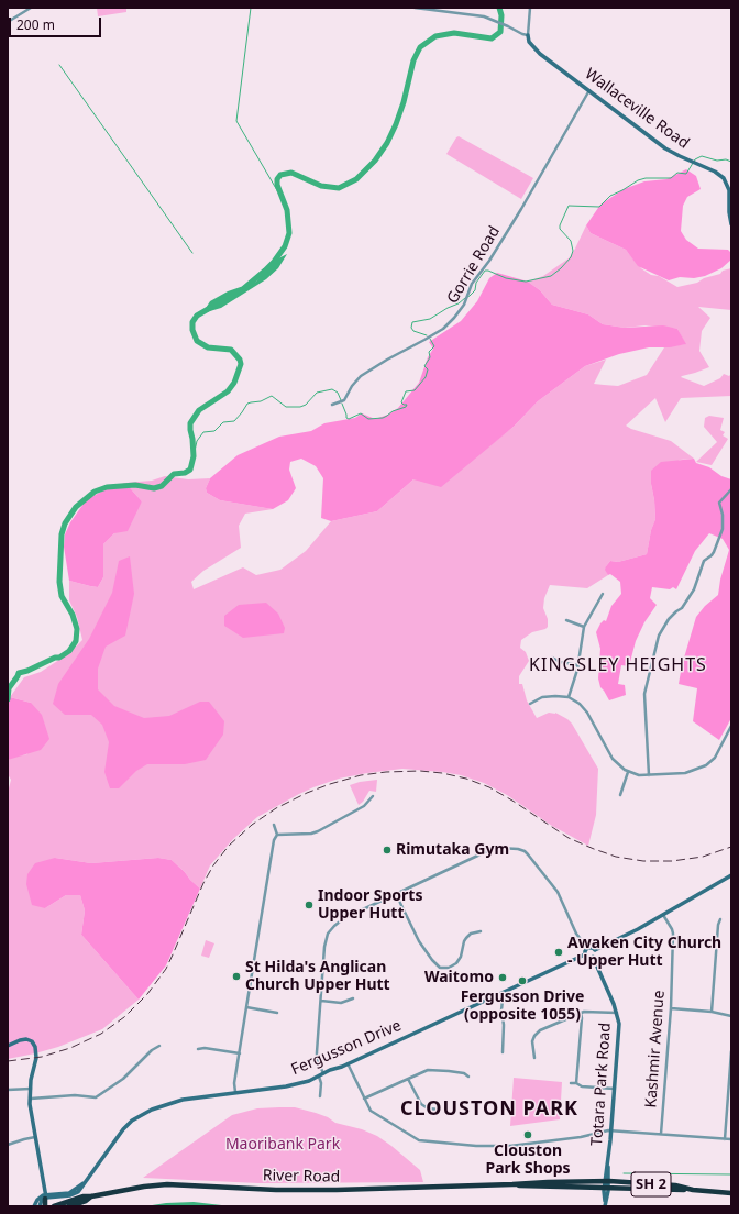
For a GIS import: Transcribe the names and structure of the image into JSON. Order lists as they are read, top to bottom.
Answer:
{
  "streets": {
    "highway": ["River Road", "SH 2"],
    "main road": ["Wallaceville Road", "Fergusson Drive", "Totara Park Road"],
    "street": ["Gorrie Road", "Kashmir Avenue"]
  },
  "crossings": [
    ["Wallaceville Road", "Gorrie Road"],
    ["Fergusson Drive", "Totara Park Road"],
    ["Totara Park Road", "River Road"]
  ],
  "districts": ["KINGSLEY HEIGHTS", "CLOUSTON PARK"],
  "parks": ["Maoribank Park"],
  "places": [
    "Rimutaka Gym",
    "Indoor Sports Upper Hutt",
    "Awaken City Church - Upper Hutt",
    "St Hilda's Anglican Church Upper Hutt",
    "Waitomo",
    "Fergusson Drive (opposite 1055)",
    "Clouston Park Shops"
  ],
  "scale_bar": "200 m"
}
